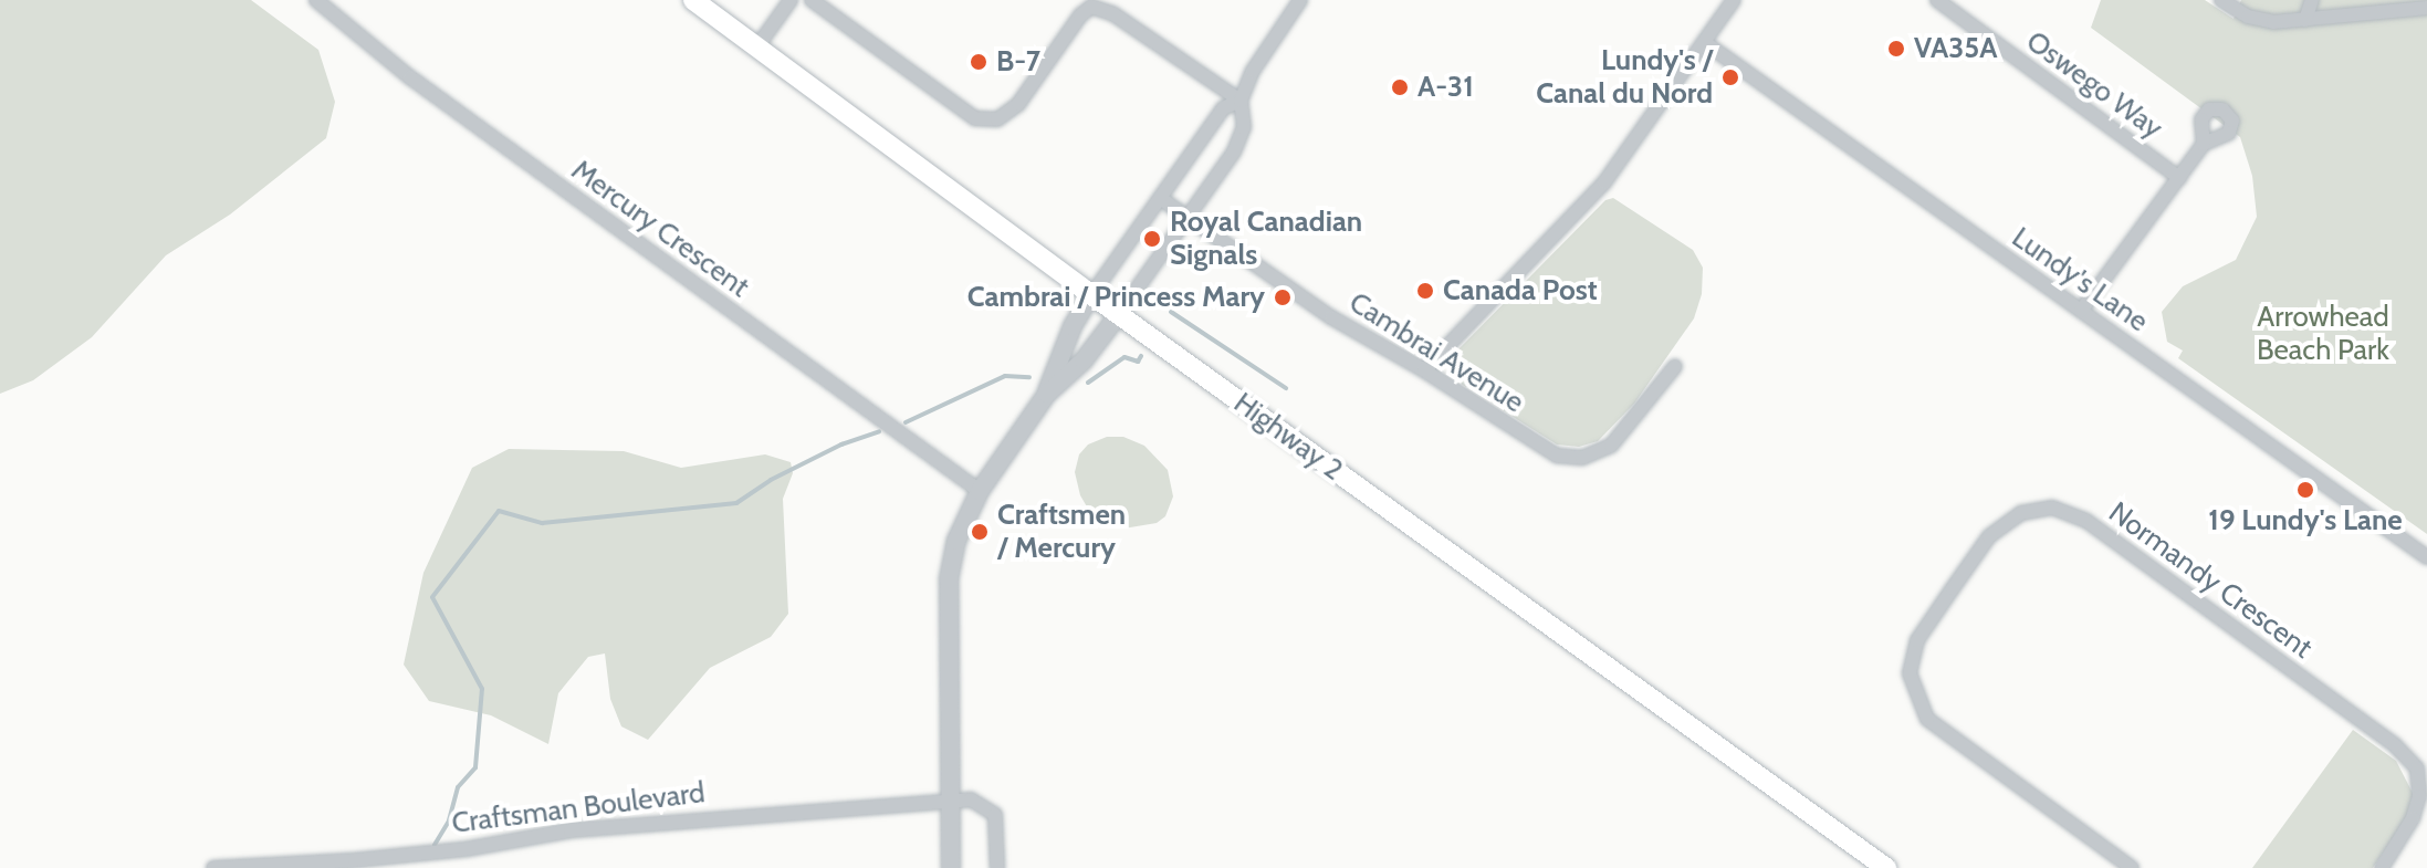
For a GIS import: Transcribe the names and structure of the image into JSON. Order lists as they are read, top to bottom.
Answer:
{
  "streets": {
    "main road": ["Highway 2"],
    "street": [
      "Oswego Way",
      "Mercury Crescent",
      "Lundy's Lane",
      "Cambrai Avenue",
      "Normandy Crescent",
      "Craftsman Boulevard"
    ]
  },
  "parks": ["Arrowhead Beach Park"],
  "places": [
    "VA35A",
    "B-7",
    "Lundy's / Canal du Nord",
    "A-31",
    "Royal Canadian Signals",
    "Canada Post",
    "Cambrai / Princess Mary",
    "19 Lundy's Lane",
    "Craftsmen / Mercury"
  ]
}
